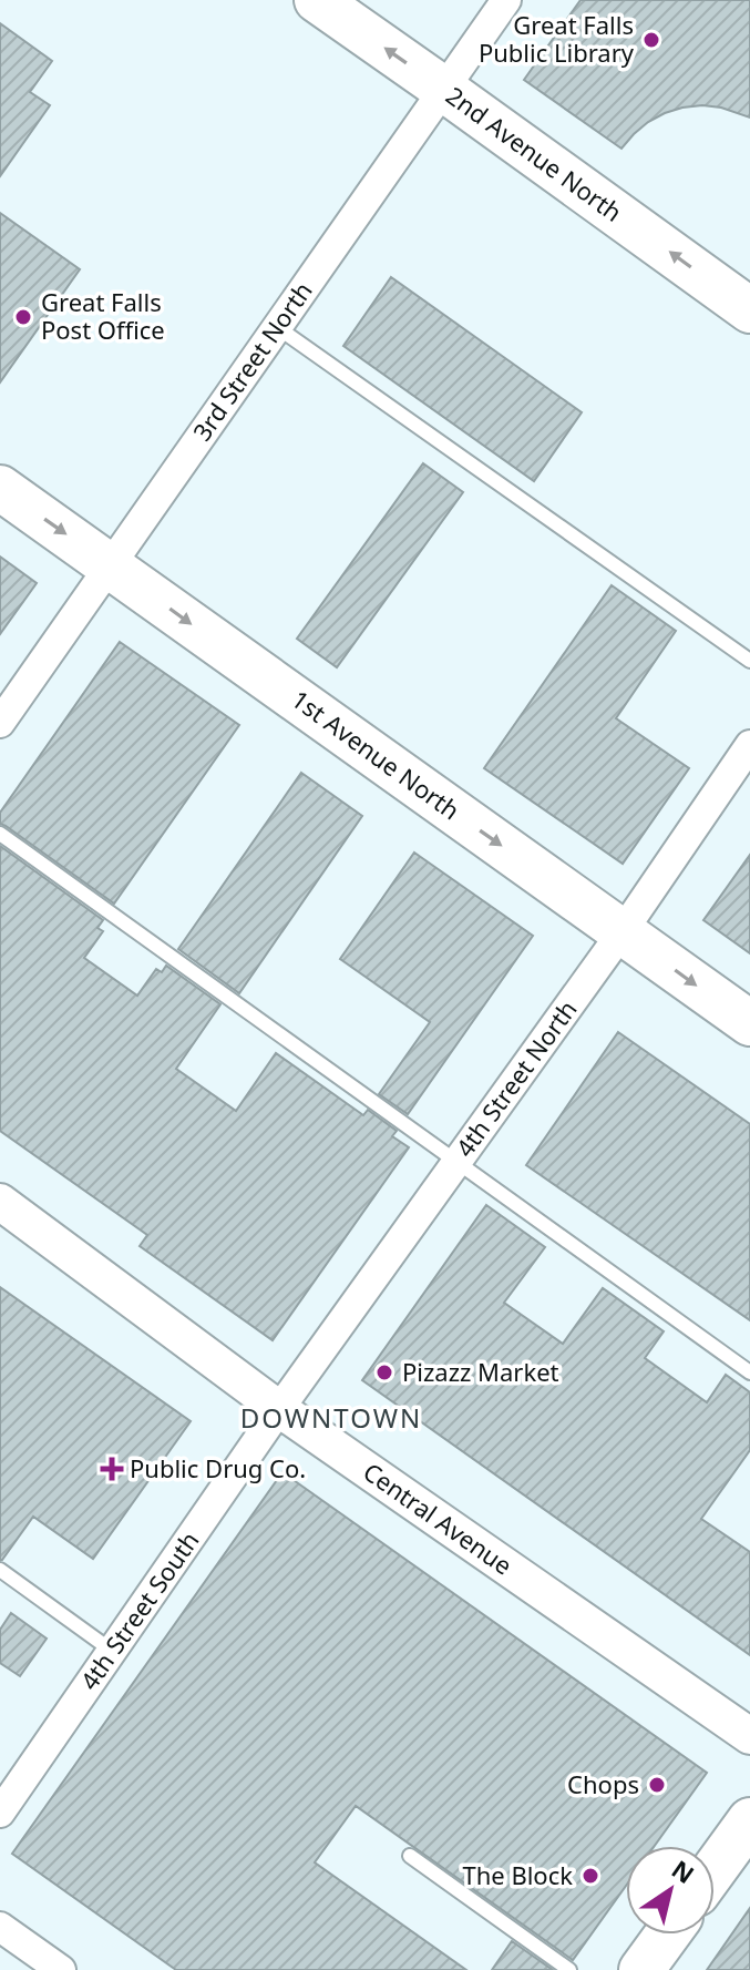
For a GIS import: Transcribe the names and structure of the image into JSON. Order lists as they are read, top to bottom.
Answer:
{
  "streets": {
    "main road": ["2nd Avenue North", "1st Avenue North"],
    "street": [
      "3rd Street North",
      "4th Street North",
      "Central Avenue",
      "4th Street South"
    ]
  },
  "crossings": [
    ["2nd Avenue North", "3rd Street North"],
    ["3rd Street North", "1st Avenue North"],
    ["1st Avenue North", "4th Street North"],
    ["4th Street North", "Central Avenue"],
    ["4th Street North", "4th Street South"],
    ["Central Avenue", "4th Street South"]
  ],
  "one_way": ["2nd Avenue North", "1st Avenue North"],
  "districts": ["DOWNTOWN"],
  "places": {
    "other": [
      "Great Falls Public Library",
      "Great Falls Post Office",
      "Pizazz Market",
      "Chops",
      "The Block"
    ],
    "health": ["Public Drug Co."]
  },
  "north": "top right"
}
